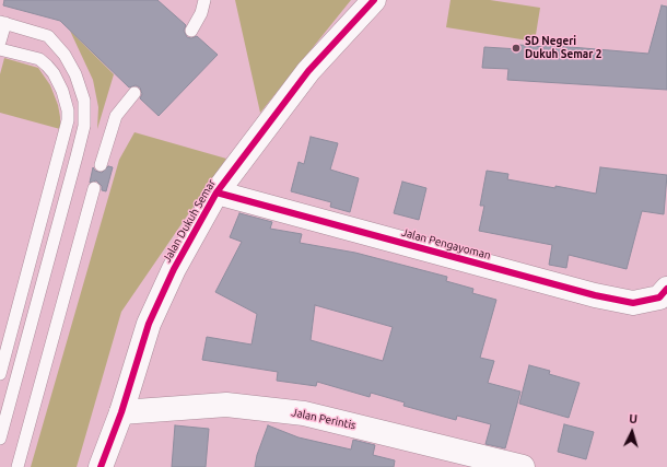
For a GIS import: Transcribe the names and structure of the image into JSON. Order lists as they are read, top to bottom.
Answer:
{
  "streets": {
    "street": ["Jalan Dukuh Semar", "Jalan Pengayoman", "Jalan Perintis"]
  },
  "crossings": [
    ["Jalan Dukuh Semar", "Jalan Pengayoman"],
    ["Jalan Dukuh Semar", "Jalan Perintis"]
  ],
  "places": ["SD Negeri Dukuh Semar 2"],
  "north": "top"
}
